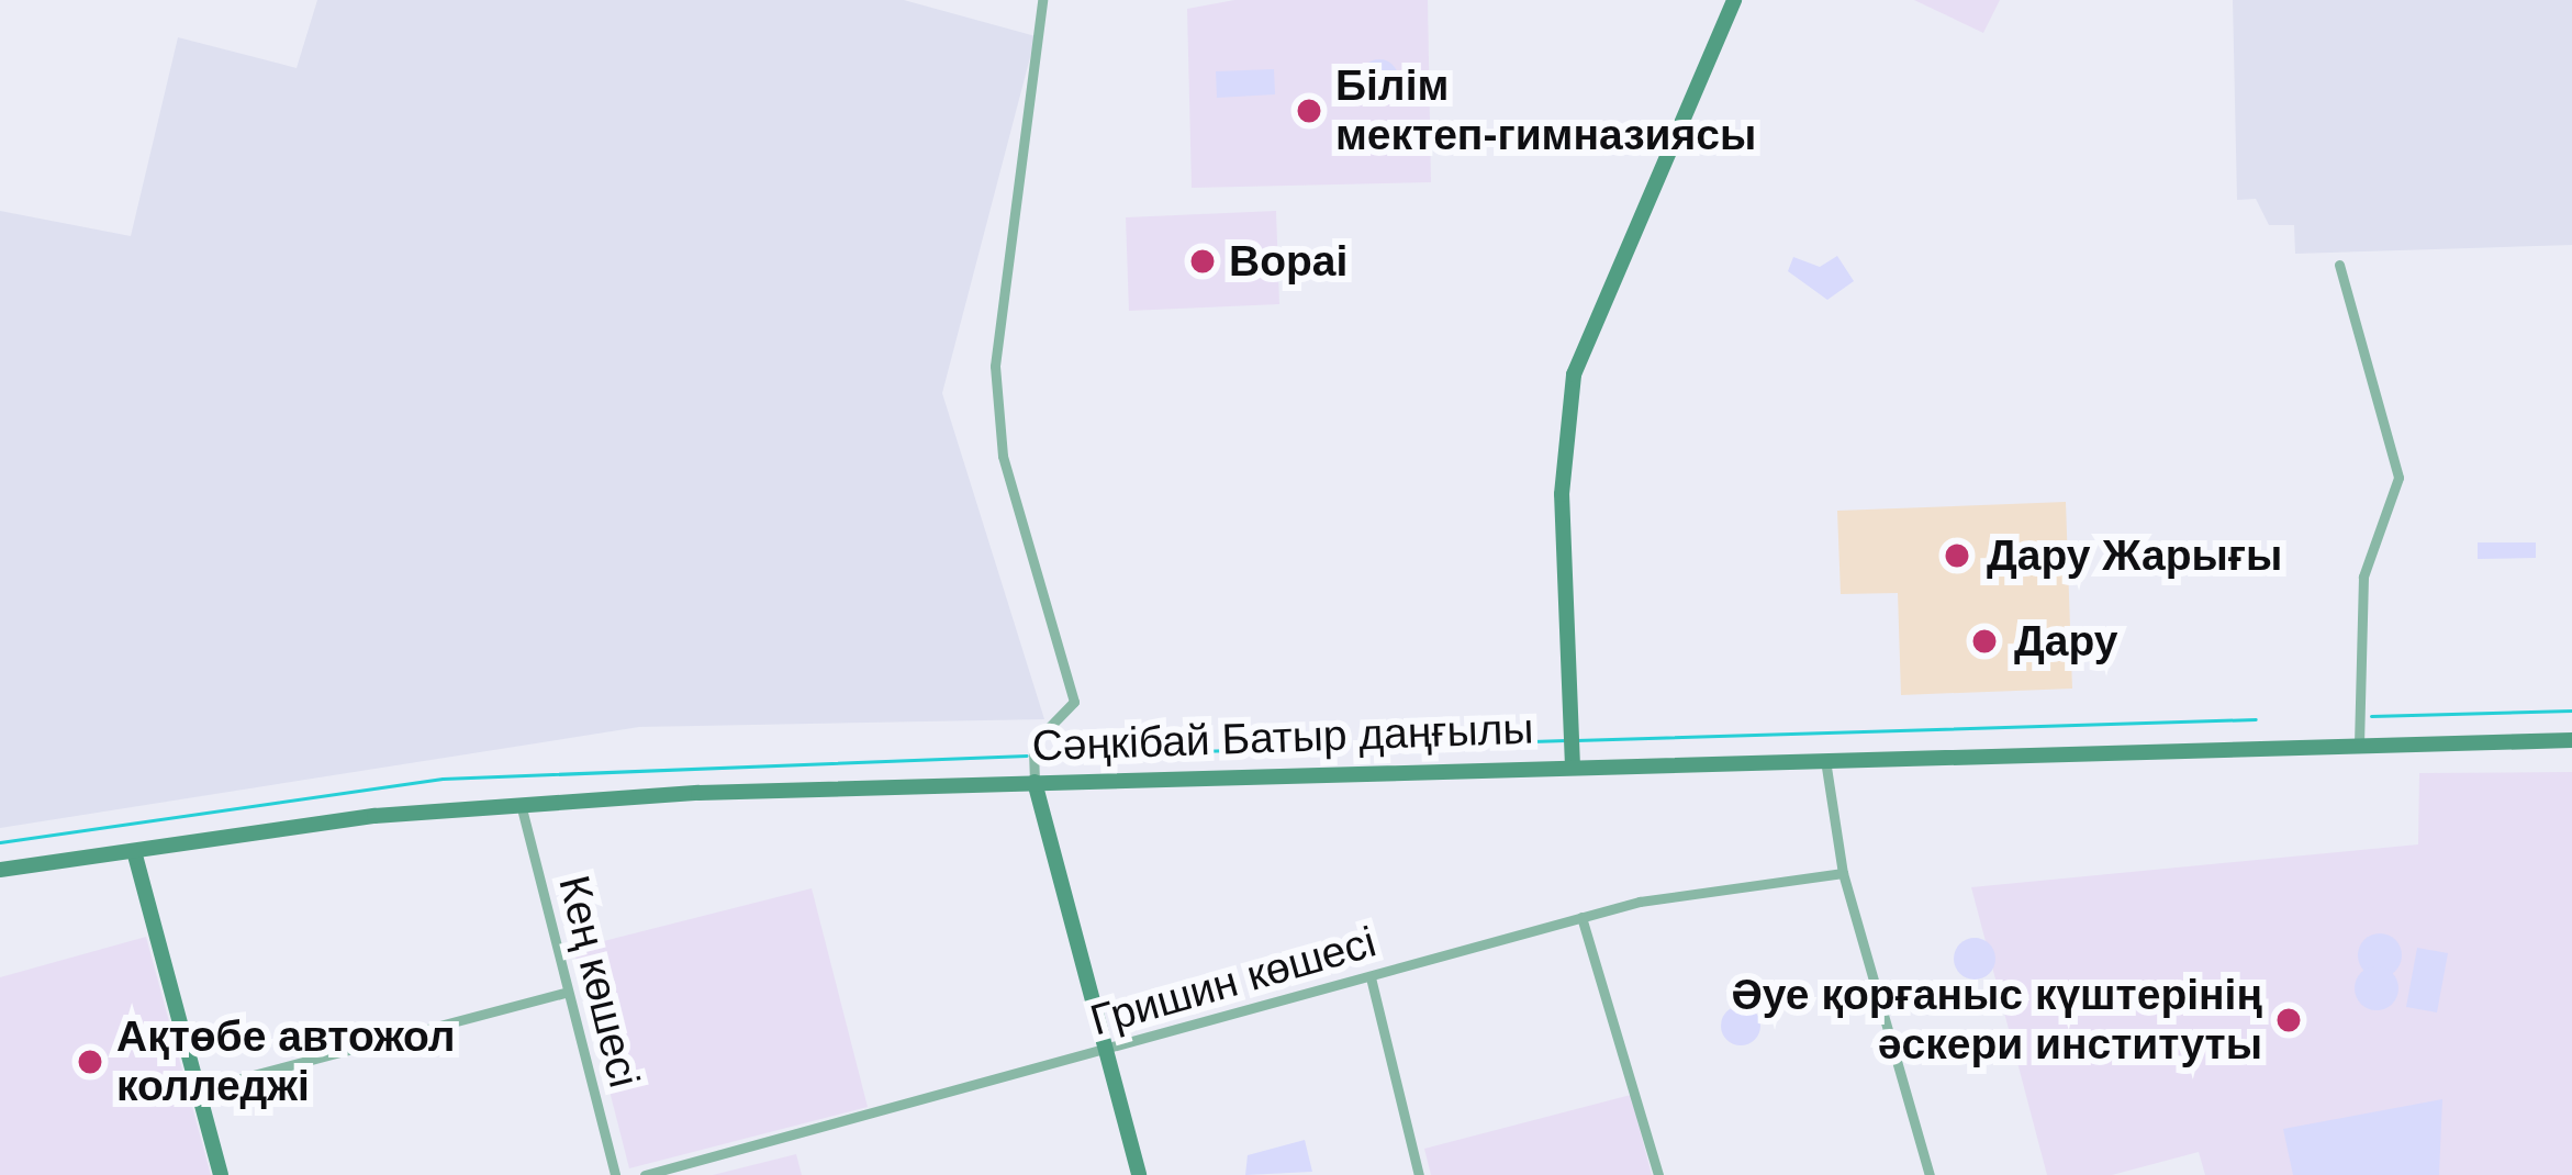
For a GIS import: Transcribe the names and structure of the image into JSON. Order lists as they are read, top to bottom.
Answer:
{
  "streets": {
    "main road": ["Сәңкібай Батыр даңғылы"],
    "street": ["Кең көшесі", "Гришин көшесі"]
  },
  "crossings": [
    ["Сәңкібай Батыр даңғылы", "Кең көшесі"]
  ],
  "places": [
    "Білім мектеп-гимназиясы",
    "Bopai",
    "Дару Жарығы",
    "Дару",
    "Әуе қорғаныс күштерінің әскери институты",
    "Ақтөбе автожол колледжі"
  ]
}
